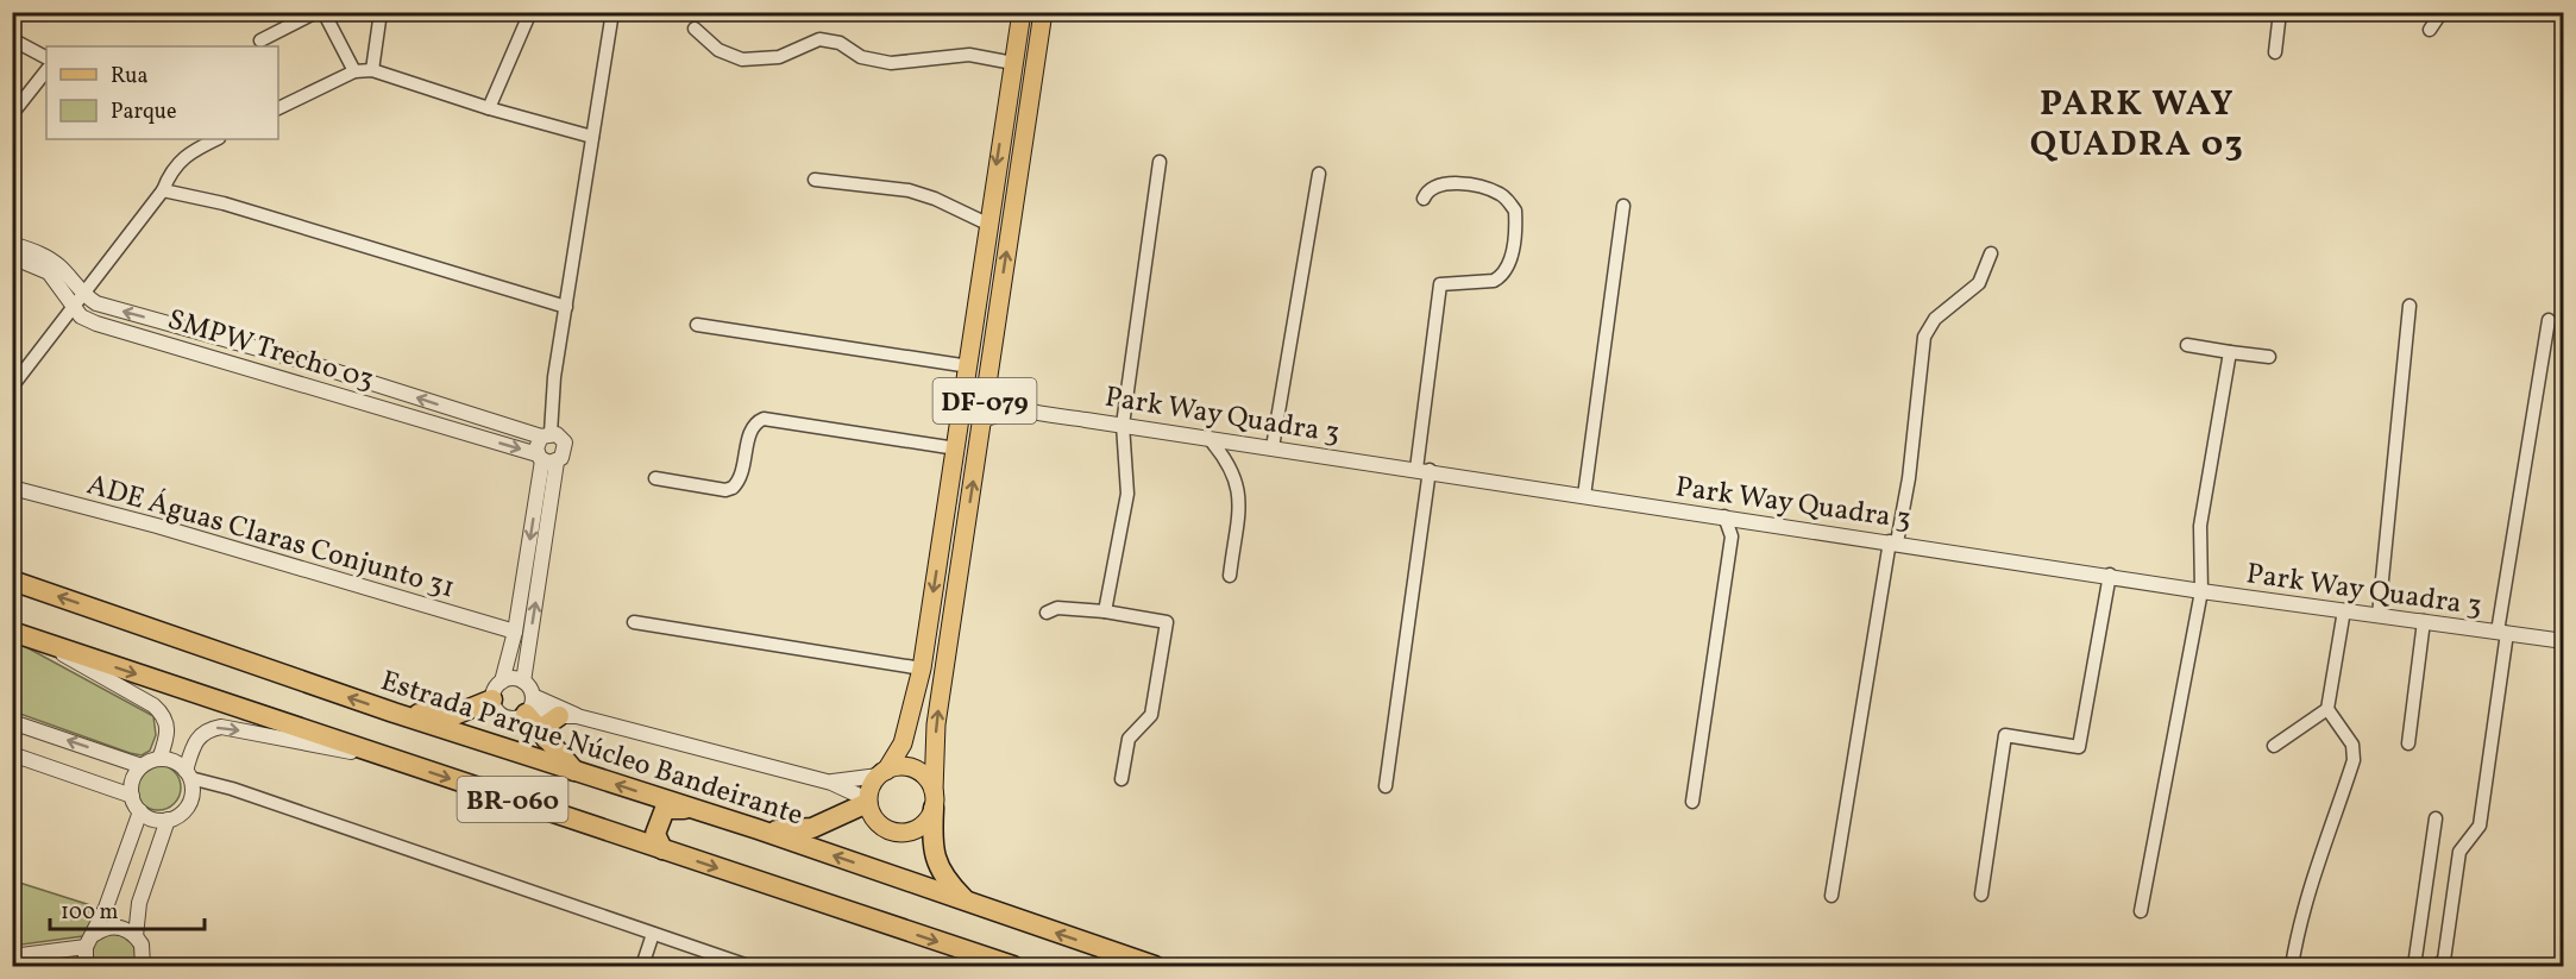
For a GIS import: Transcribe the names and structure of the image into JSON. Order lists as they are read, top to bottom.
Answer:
{
  "streets": {
    "highway": ["Estrada Parque Núcleo Bandeirante", "BR-060"],
    "main road": ["DF-079"],
    "street": ["SMPW Trecho 03", "Park Way Quadra 3", "ADE Águas Claras Conjunto 31"]
  },
  "crossings": [
    ["DF-079", "Park Way Quadra 3"]
  ],
  "districts": ["PARK WAY QUADRA 03"],
  "legend": ["Rua", "Parque"],
  "scale_bar": "100 m"
}
